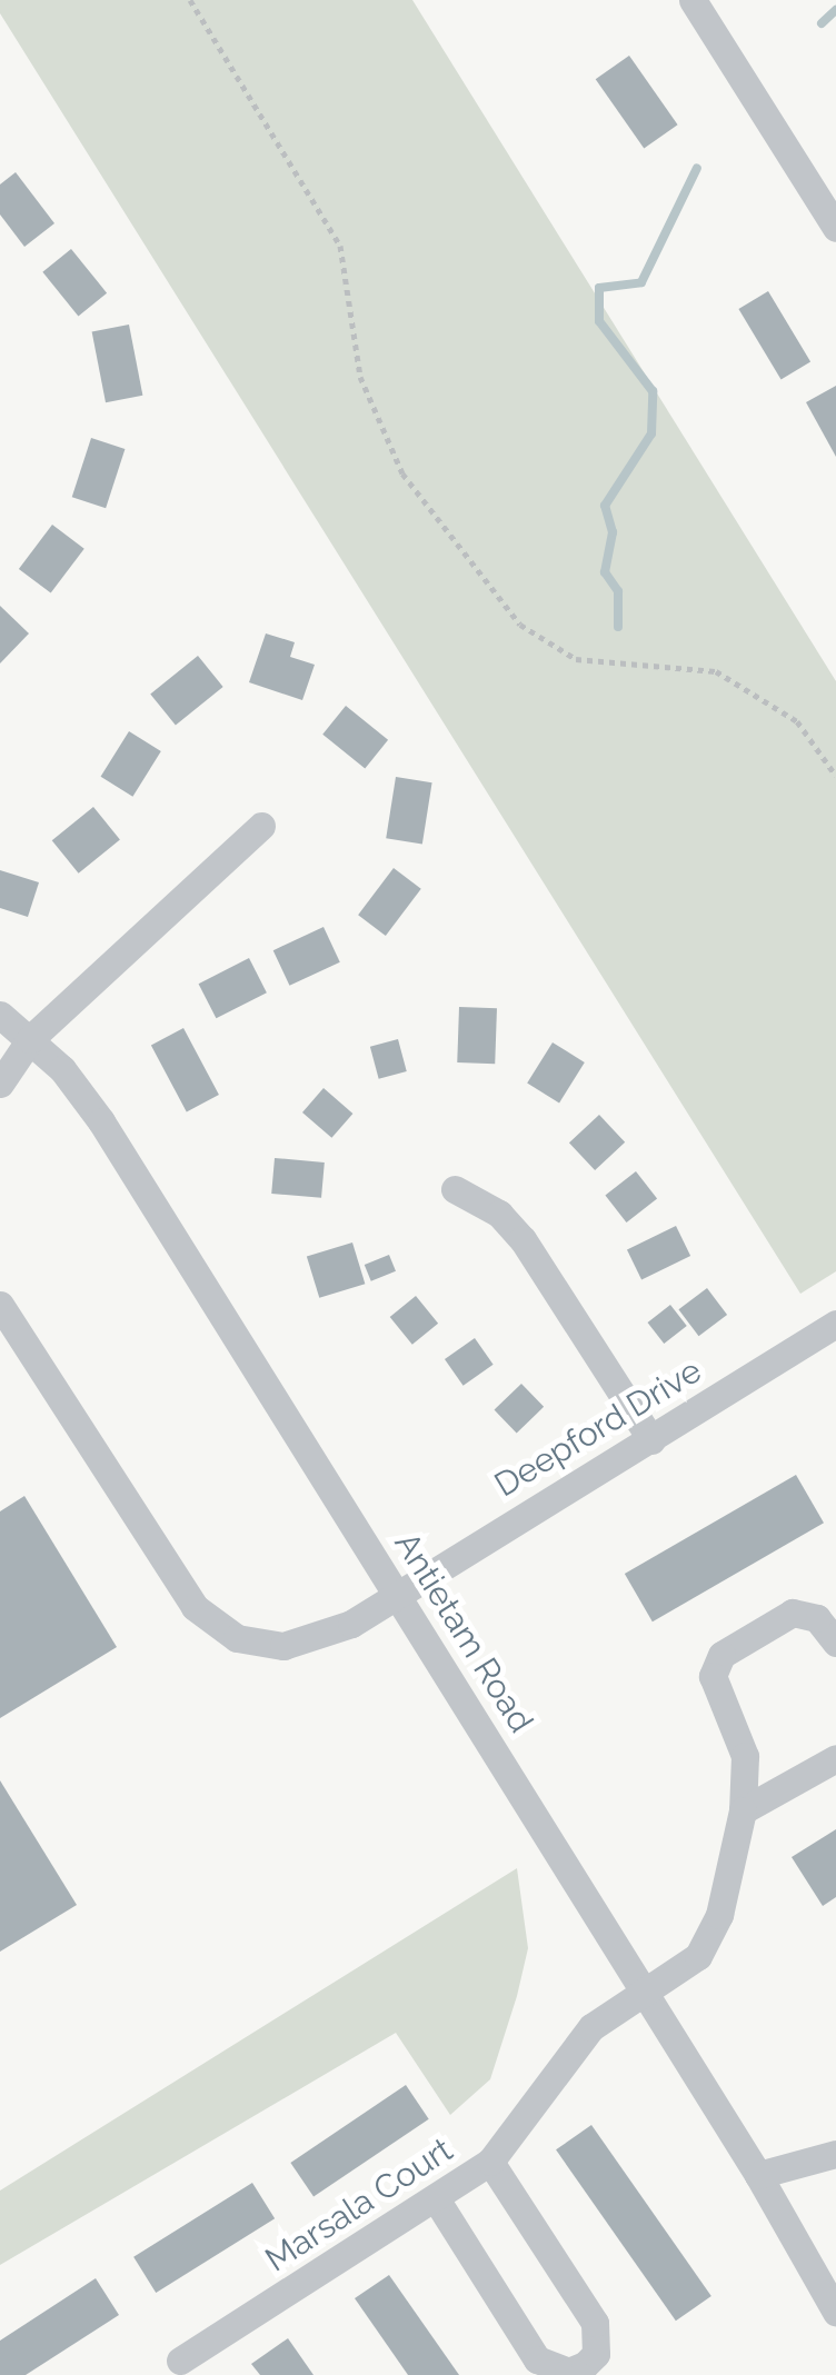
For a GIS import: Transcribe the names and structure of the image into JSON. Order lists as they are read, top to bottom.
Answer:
{
  "streets": {
    "street": ["Deepford Drive", "Antietam Road", "Marsala Court"]
  },
  "crossings": [
    ["Deepford Drive", "Antietam Road"],
    ["Antietam Road", "Marsala Court"]
  ]
}
